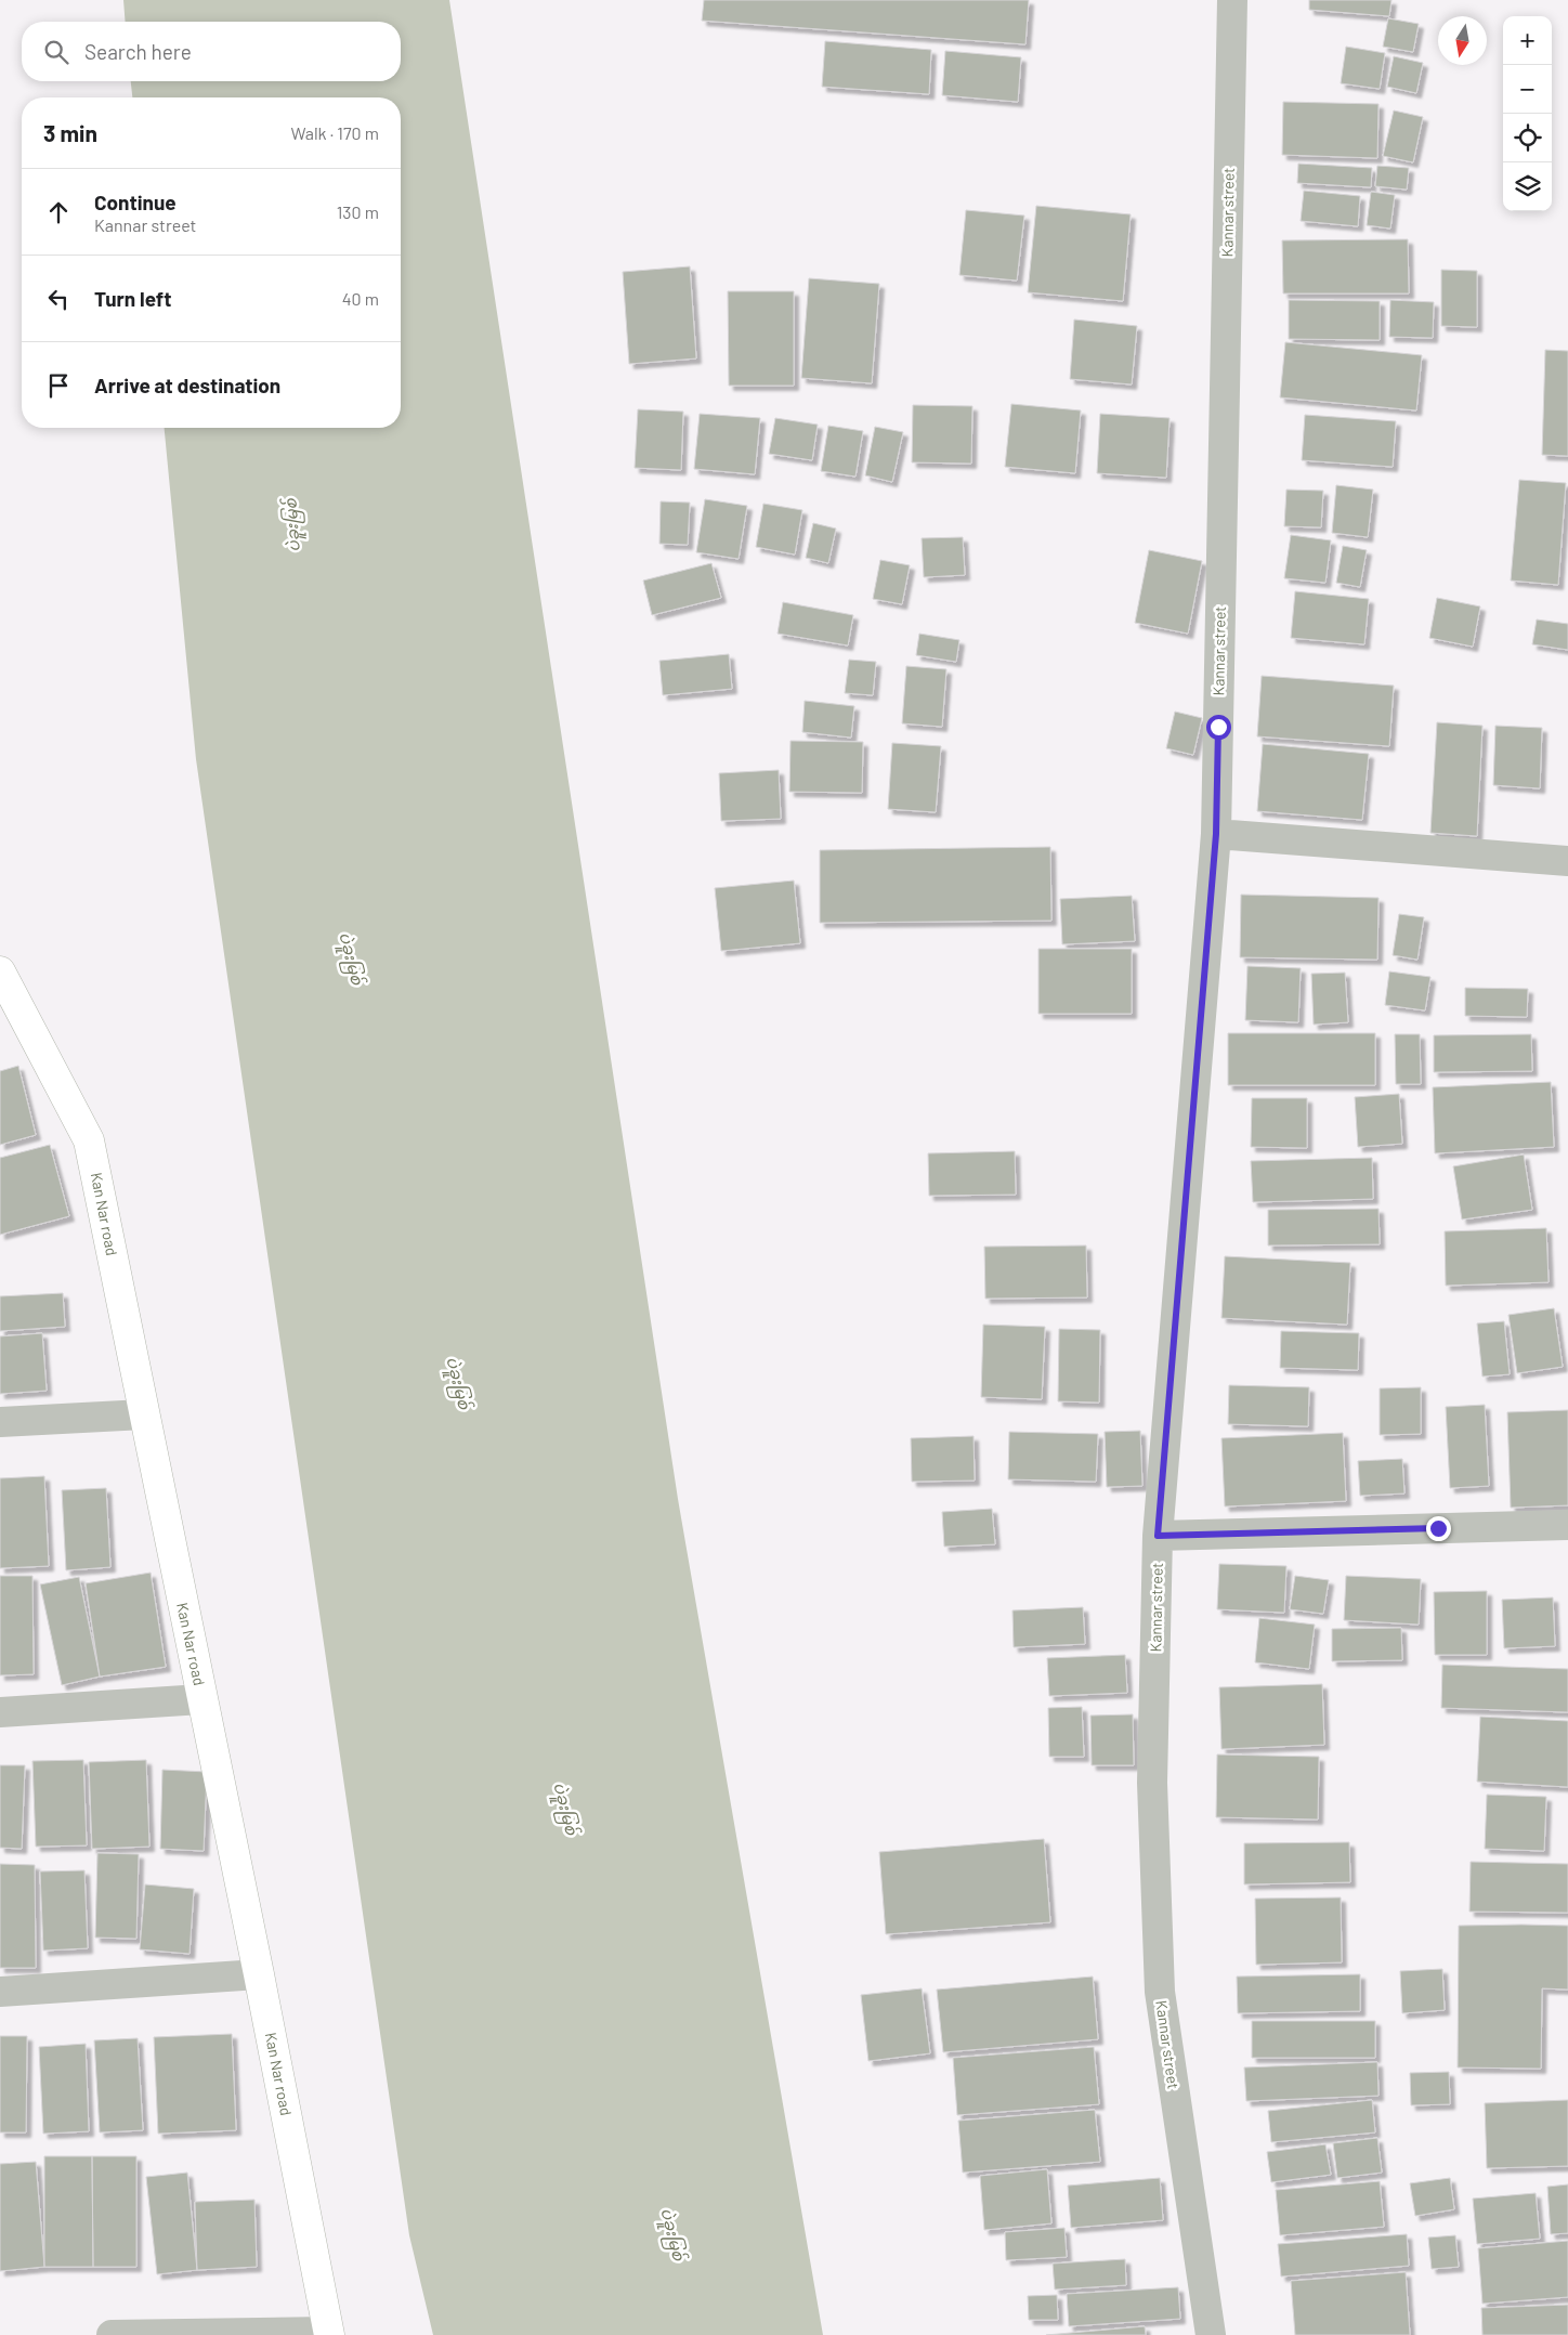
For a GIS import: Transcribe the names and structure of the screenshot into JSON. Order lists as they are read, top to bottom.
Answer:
{
  "streets": {
    "street": ["Kannar street", "Kan Nar road"]
  },
  "water": ["ပဲခူးမြစ်"],
  "north": "bottom",
  "page": {
    "map_buttons": ["+", "−"],
    "search": "Search here",
    "heading": ["3 min", "Walk · 170 m"],
    "list": [
      ["Continue", "Kannar street", "130 m"],
      ["Turn left", "40 m"],
      "Arrive at destination"
    ]
  }
}
